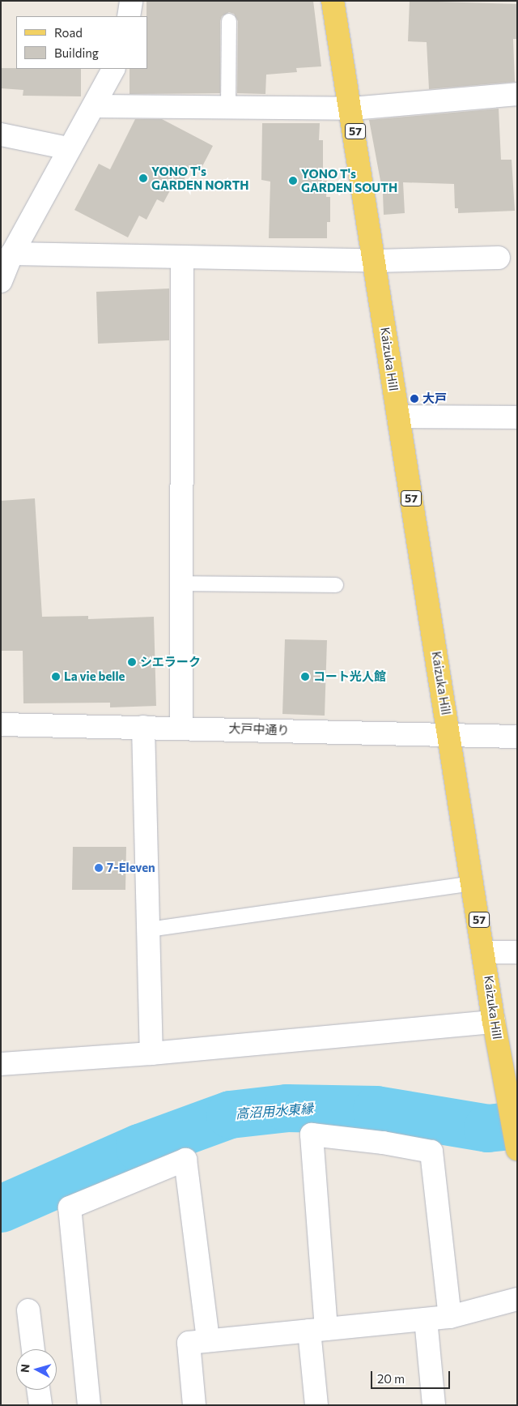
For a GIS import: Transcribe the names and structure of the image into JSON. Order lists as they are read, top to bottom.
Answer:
{
  "streets": {
    "main road": ["57", "Kaizuka Hill"],
    "street": ["大戸中通り"]
  },
  "crossings": [
    ["57", "Kaizuka Hill"],
    ["Kaizuka Hill", "大戸中通り"]
  ],
  "water": ["高沼用水東縁"],
  "places": [
    "YONO T's GARDEN NORTH",
    "YONO T's GARDEN SOUTH",
    "大戸",
    "シエラーク",
    "La vie belle",
    "コート光人館",
    "7-Eleven"
  ],
  "legend": ["Road", "Building"],
  "scale_bar": "20 m",
  "north": "left"
}
